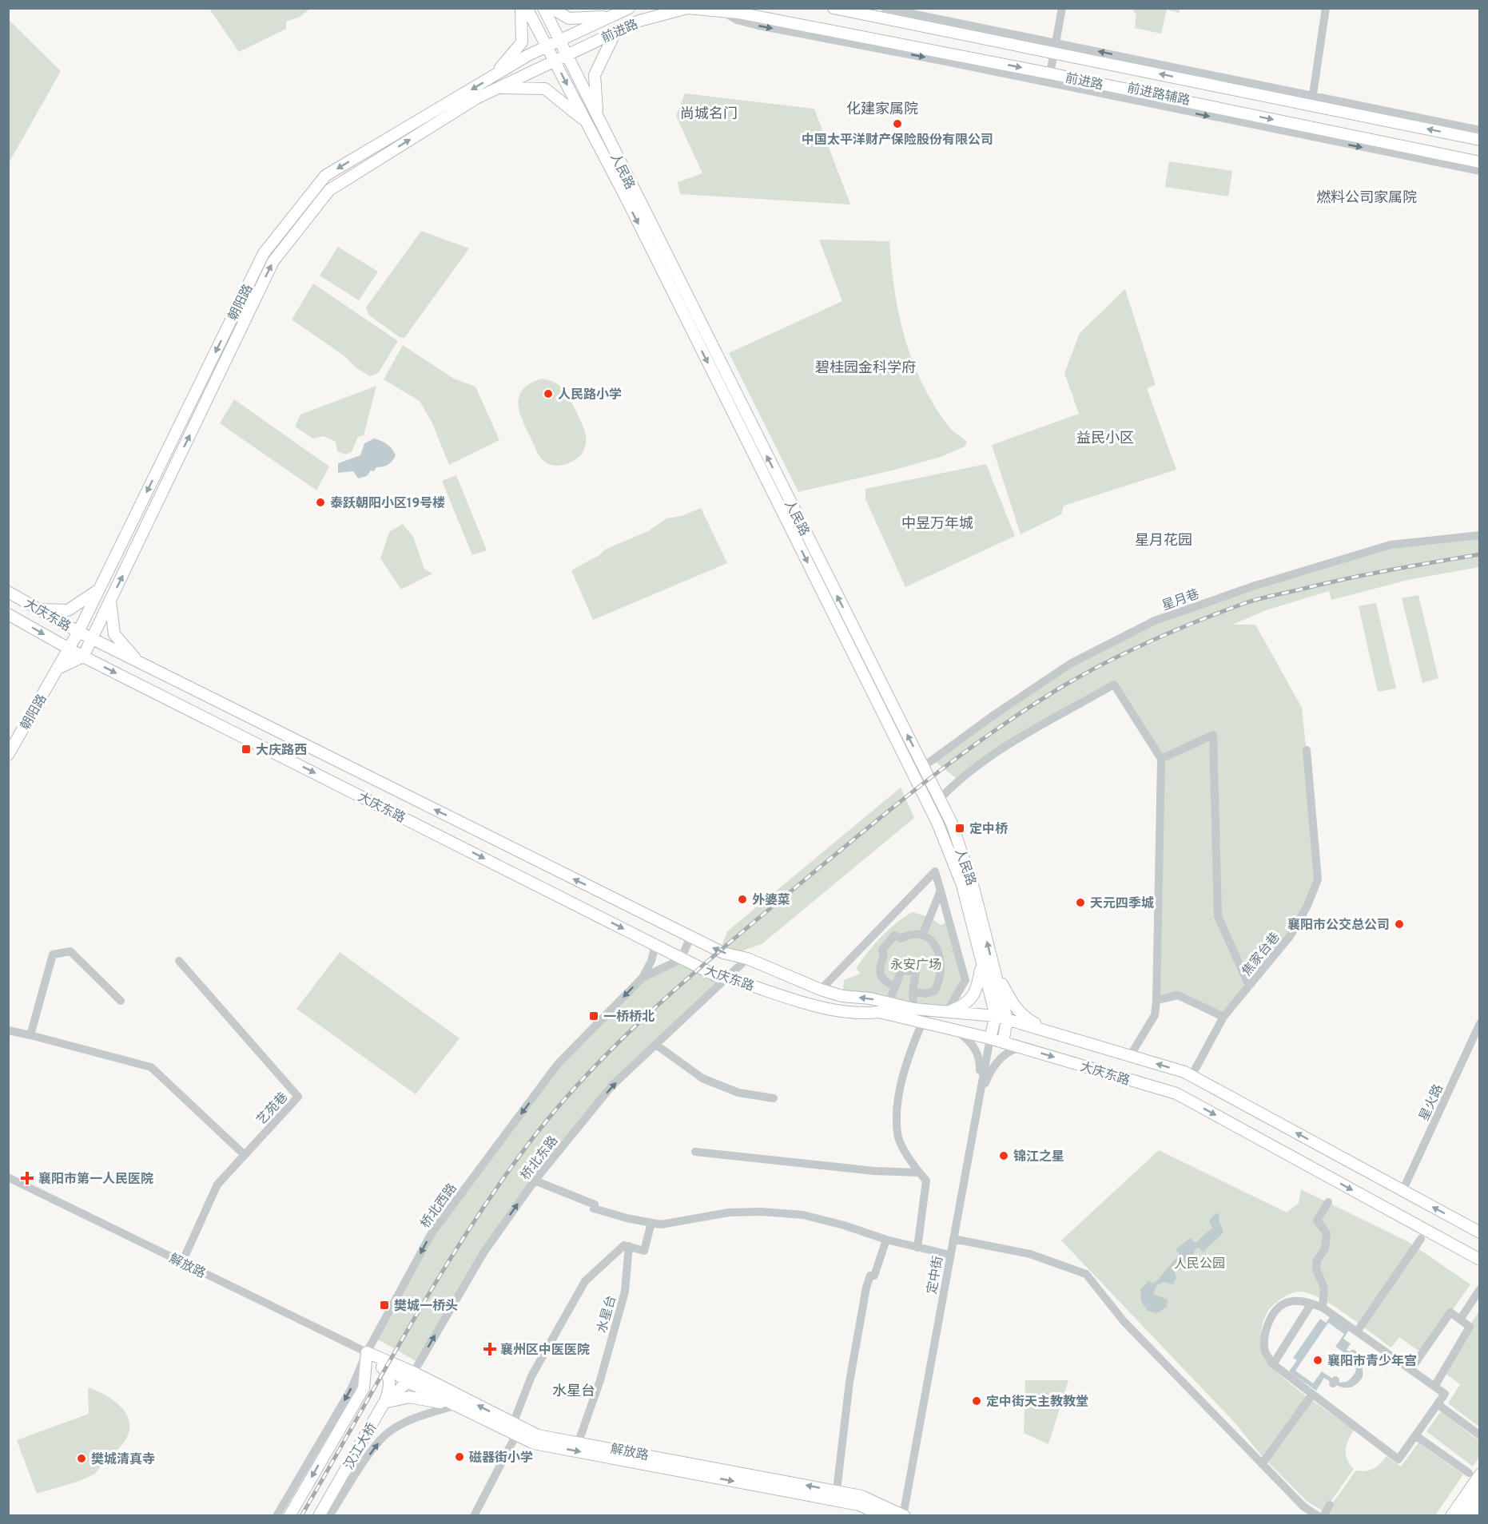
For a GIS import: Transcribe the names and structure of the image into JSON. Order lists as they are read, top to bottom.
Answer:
{
  "streets": {
    "main road": [
      "前进路",
      "人民路",
      "朝阳路",
      "大庆东路",
      "解放路",
      "汉江大桥"
    ],
    "street": [
      "前进路辅路",
      "星月巷",
      "焦家台巷",
      "星火路",
      "艺苑巷",
      "桥北东路",
      "桥北西路",
      "定中街",
      "水星台"
    ]
  },
  "crossings": [
    ["前进路", "前进路辅路"],
    ["前进路", "人民路"],
    ["前进路", "朝阳路"],
    ["人民路", "朝阳路"],
    ["人民路", "星月巷"],
    ["人民路", "大庆东路"],
    ["人民路", "定中街"],
    ["朝阳路", "大庆东路"],
    ["大庆东路", "焦家台巷"],
    ["大庆东路", "星火路"],
    ["大庆东路", "桥北东路"],
    ["大庆东路", "桥北西路"],
    ["大庆东路", "定中街"],
    ["艺苑巷", "解放路"],
    ["桥北东路", "解放路"],
    ["桥北东路", "汉江大桥"],
    ["桥北西路", "解放路"],
    ["桥北西路", "汉江大桥"],
    ["解放路", "定中街"],
    ["解放路", "水星台"],
    ["解放路", "汉江大桥"]
  ],
  "one_way": ["桥北东路", "桥北西路"],
  "districts": [
    "化建家属院",
    "尚城名门",
    "燃料公司家属院",
    "碧桂园金科学府",
    "益民小区",
    "中昱万年城",
    "星月花园",
    "水星台"
  ],
  "parks": ["永安广场", "人民公园"],
  "places": {
    "other": [
      "中国太平洋财产保险股份有限公司",
      "人民路小学",
      "泰跃·朝阳小区19号楼",
      "外婆菜",
      "天元四季城",
      "襄阳市公交总公司",
      "锦江之星",
      "襄阳市青少年宫",
      "定中街天主教教堂",
      "磁器街小学",
      "樊城清真寺"
    ],
    "transit": [
      "大庆路西",
      "定中桥",
      "一桥桥北",
      "樊城一桥头"
    ],
    "health": ["襄阳市第一人民医院", "襄州区中医医院"]
  }
}
